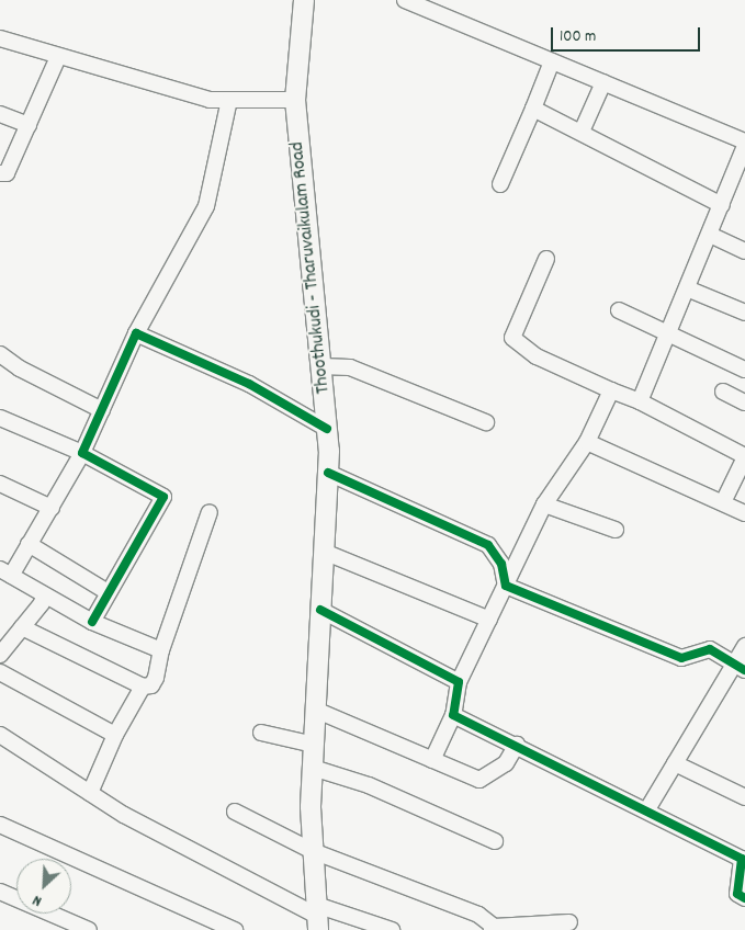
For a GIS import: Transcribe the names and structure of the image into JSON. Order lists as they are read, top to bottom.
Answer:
{
  "streets": {
    "main road": ["Thoothukudi - Tharuvaikulam Road"]
  },
  "scale_bar": "100 m",
  "north": "bottom left"
}
